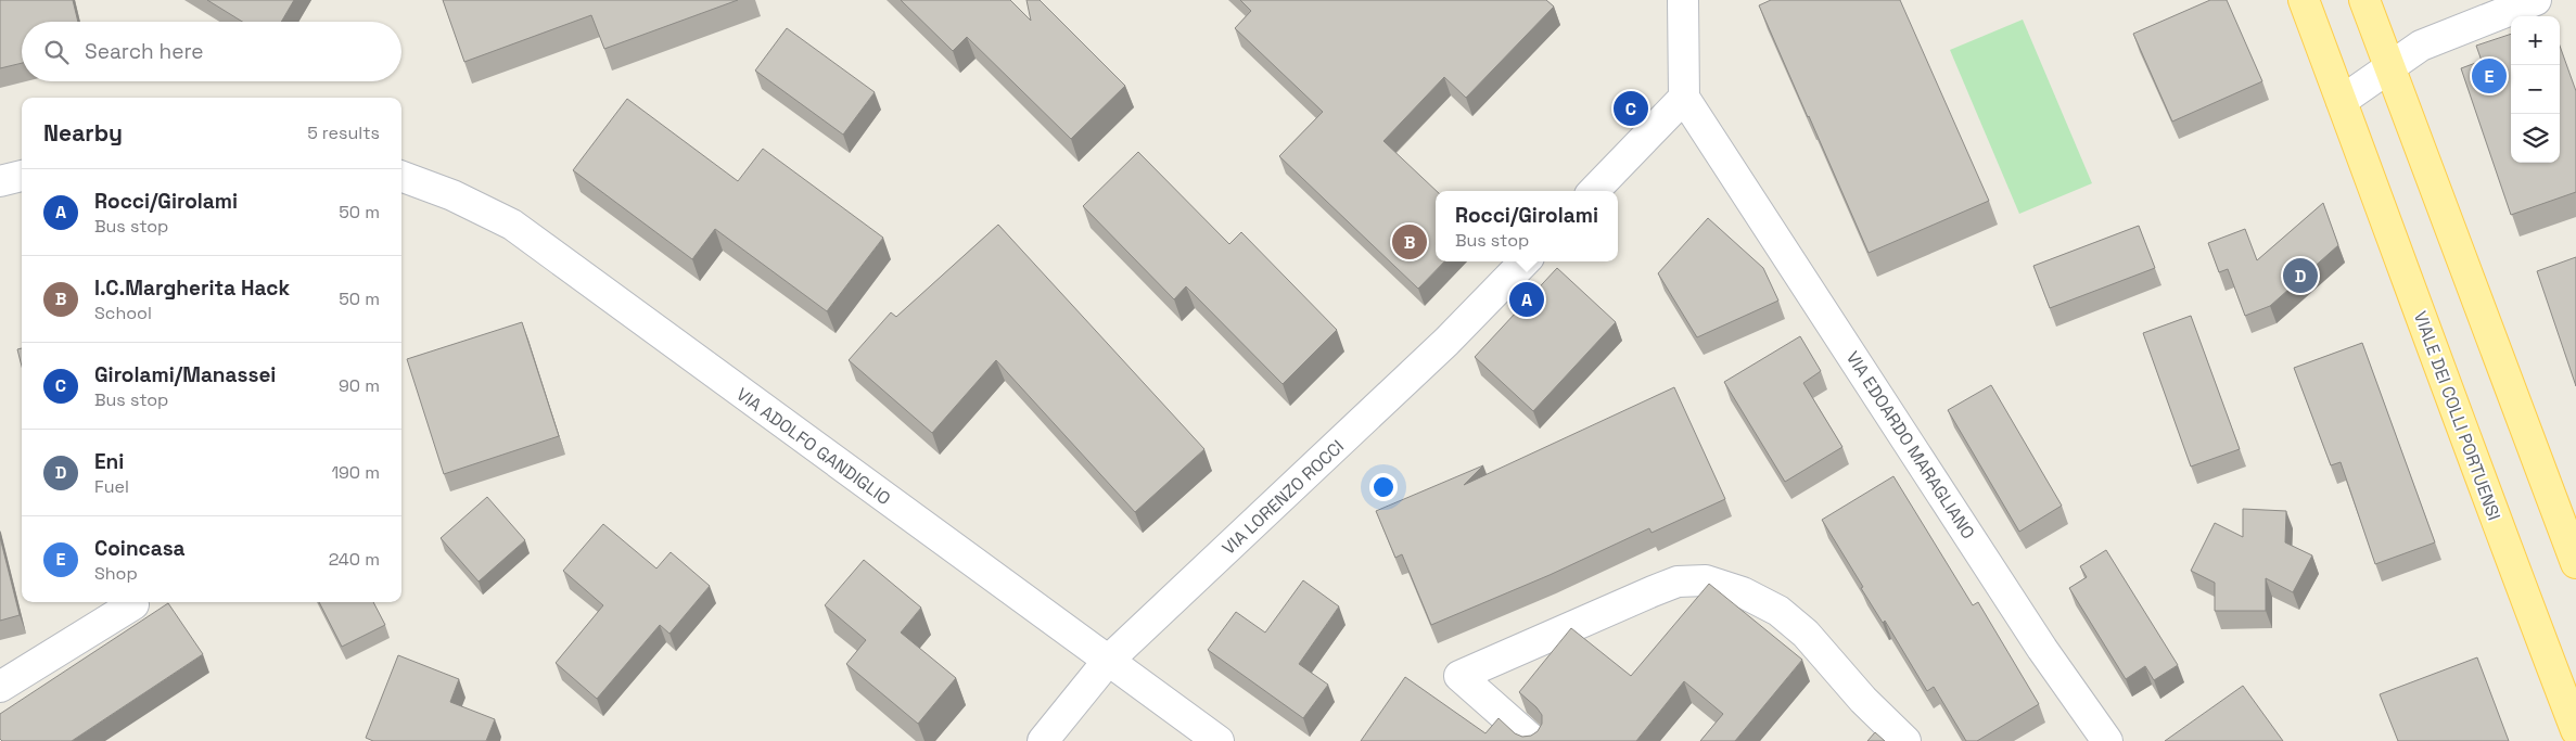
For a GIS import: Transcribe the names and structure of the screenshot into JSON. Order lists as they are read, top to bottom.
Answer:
{
  "streets": {
    "main road": ["VIALE DEI COLLI PORTUENSI"],
    "street": ["VIA EDOARDO MARAGLIANO", "VIA ADOLFO GANDIGLIO", "VIA LORENZO ROCCI"]
  },
  "crossings": [
    ["VIA ADOLFO GANDIGLIO", "VIA LORENZO ROCCI"]
  ],
  "page": {
    "map_buttons": ["+", "−"],
    "search": "Search here",
    "pins": [
      "E",
      "C",
      "B",
      "D",
      "A"
    ],
    "heading": ["Nearby", "5 results"],
    "list": [
      {
        "mark": "A",
        "name": "Rocci/Girolami",
        "note": "Bus stop",
        "value": "50 m"
      },
      {
        "mark": "B",
        "name": "I.C.Margherita Hack",
        "note": "School",
        "value": "50 m"
      },
      {
        "mark": "C",
        "name": "Girolami/Manassei",
        "note": "Bus stop",
        "value": "90 m"
      },
      {
        "mark": "D",
        "name": "Eni",
        "note": "Fuel",
        "value": "190 m"
      },
      {
        "mark": "E",
        "name": "Coincasa",
        "note": "Shop",
        "value": "240 m"
      }
    ],
    "popup": ["Rocci/Girolami", "Bus stop"]
  }
}
